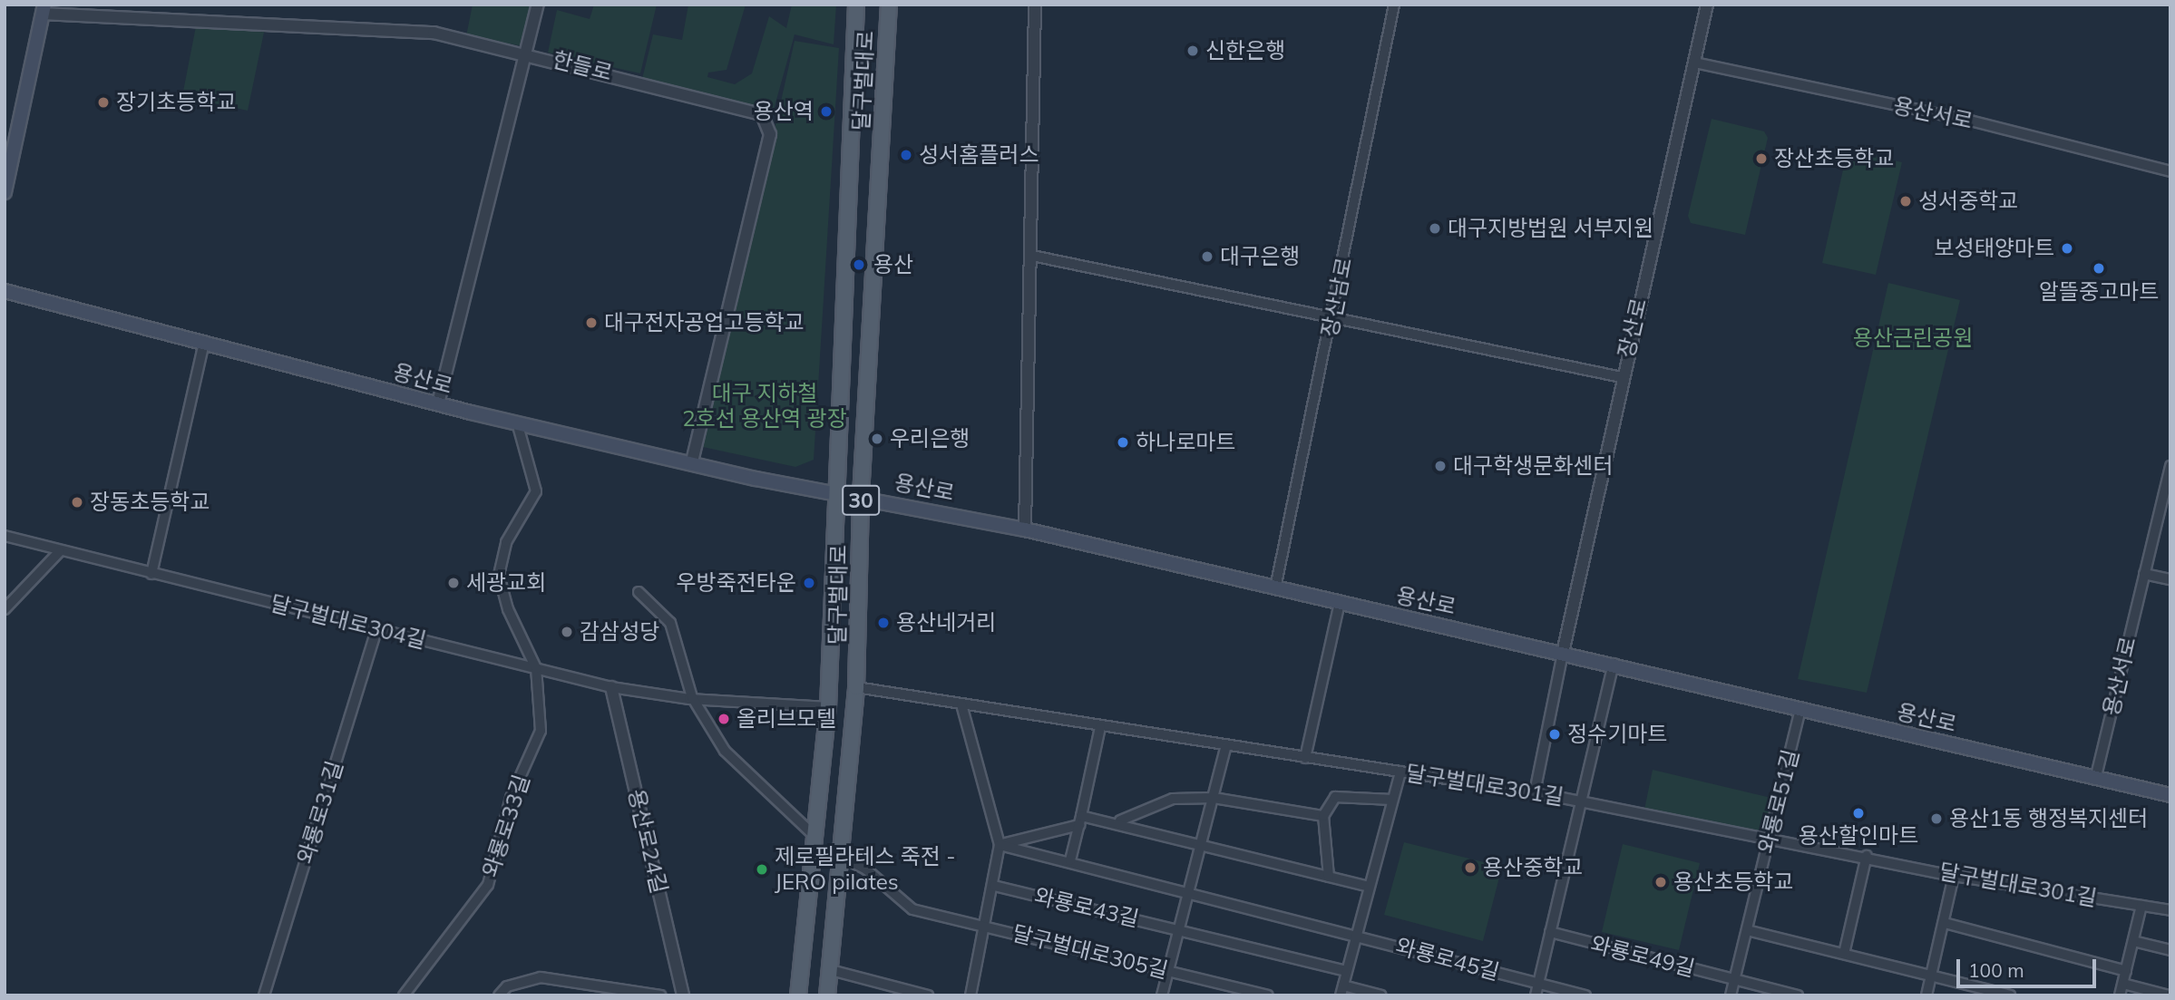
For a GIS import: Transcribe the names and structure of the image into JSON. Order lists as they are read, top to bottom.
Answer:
{
  "streets": {
    "main road": ["달구벌대로", "용산로", "30"],
    "street": [
      "한들로",
      "용산서로",
      "장산남로",
      "장산로",
      "달구벌대로304길",
      "달구벌대로301길",
      "와룡로51길",
      "와룡로31길",
      "와룡로33길",
      "용산로24길",
      "와룡로43길",
      "달구벌대로305길",
      "와룡로49길",
      "와룡로45길"
    ]
  },
  "crossings": [
    ["한들로", "용산로"],
    ["달구벌대로", "용산로"],
    ["달구벌대로", "달구벌대로301길"],
    ["달구벌대로", "달구벌대로305길"],
    ["용산서로", "장산로"],
    ["용산서로", "용산로"],
    ["장산남로", "용산로"],
    ["장산로", "용산로"],
    ["용산로", "와룡로51길"],
    ["용산로", "와룡로33길"],
    ["달구벌대로304길", "와룡로31길"],
    ["달구벌대로304길", "와룡로33길"],
    ["달구벌대로304길", "용산로24길"],
    ["달구벌대로301길", "와룡로51길"],
    ["와룡로51길", "와룡로49길"],
    ["와룡로43길", "와룡로45길"]
  ],
  "parks": ["용산근린공원", "대구 지하철 2호선 용산역 광장"],
  "places": [
    "신한은행",
    "장기초등학교",
    "용산역",
    "성서홈플러스",
    "장산초등학교",
    "성서중학교",
    "대구지방법원 서부지원",
    "보성태양마트",
    "대구은행",
    "용산",
    "알뜰중고마트",
    "대구전자공업고등학교",
    "우리은행",
    "하나로마트",
    "대구학생문화센터",
    "장동초등학교",
    "세광교회",
    "우방죽전타운",
    "용산네거리",
    "감삼성당",
    "올리브모텔",
    "정수기마트",
    "용산할인마트",
    "용산1동 행정복지센터",
    "용산중학교",
    "제로필라테스 죽전 - JERO pilates",
    "용산초등학교"
  ],
  "scale_bar": "100 m"
}
